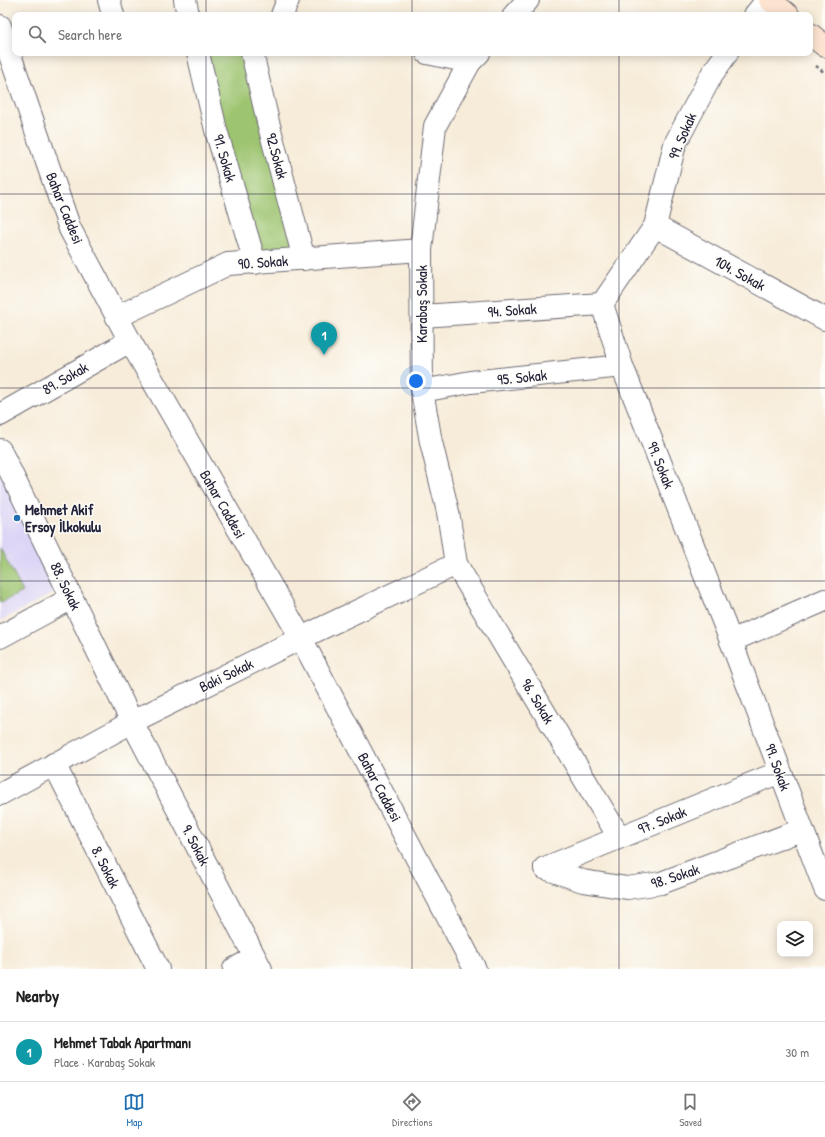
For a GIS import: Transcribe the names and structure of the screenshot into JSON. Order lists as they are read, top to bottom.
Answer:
{
  "streets": {
    "street": [
      "99. Sokak",
      "92.Sokak",
      "91. Sokak",
      "Bahar Caddesi",
      "90. Sokak",
      "104. Sokak",
      "Karabaş Sokak",
      "94. Sokak",
      "95. Sokak",
      "89. Sokak",
      "88. Sokak",
      "Baki Sokak",
      "96. Sokak",
      "97. Sokak",
      "9. Sokak",
      "8. Sokak",
      "98. Sokak"
    ]
  },
  "crossings": [
    ["99. Sokak", "104. Sokak"],
    ["99. Sokak", "94. Sokak"],
    ["99. Sokak", "95. Sokak"],
    ["99. Sokak", "97. Sokak"],
    ["99. Sokak", "98. Sokak"],
    ["92.Sokak", "90. Sokak"],
    ["91. Sokak", "90. Sokak"],
    ["Bahar Caddesi", "90. Sokak"],
    ["Bahar Caddesi", "89. Sokak"],
    ["Bahar Caddesi", "Baki Sokak"],
    ["90. Sokak", "Karabaş Sokak"],
    ["Karabaş Sokak", "94. Sokak"],
    ["Karabaş Sokak", "95. Sokak"],
    ["Karabaş Sokak", "Baki Sokak"],
    ["Karabaş Sokak", "96. Sokak"],
    ["88. Sokak", "Baki Sokak"],
    ["88. Sokak", "9. Sokak"],
    ["Baki Sokak", "96. Sokak"],
    ["Baki Sokak", "9. Sokak"],
    ["Baki Sokak", "8. Sokak"],
    ["96. Sokak", "97. Sokak"],
    ["97. Sokak", "98. Sokak"]
  ],
  "places": ["Mehmet Akif Ersoy İlkokulu"],
  "page": {
    "search": "Search here",
    "pins": "1",
    "heading": "Nearby",
    "list": [
      {
        "mark": "1",
        "name": "Mehmet Tabak Apartmanı",
        "note": "Place · Karabaş Sokak",
        "value": "30 m"
      }
    ],
    "nav": ["Map", "Directions", "Saved"]
  }
}
